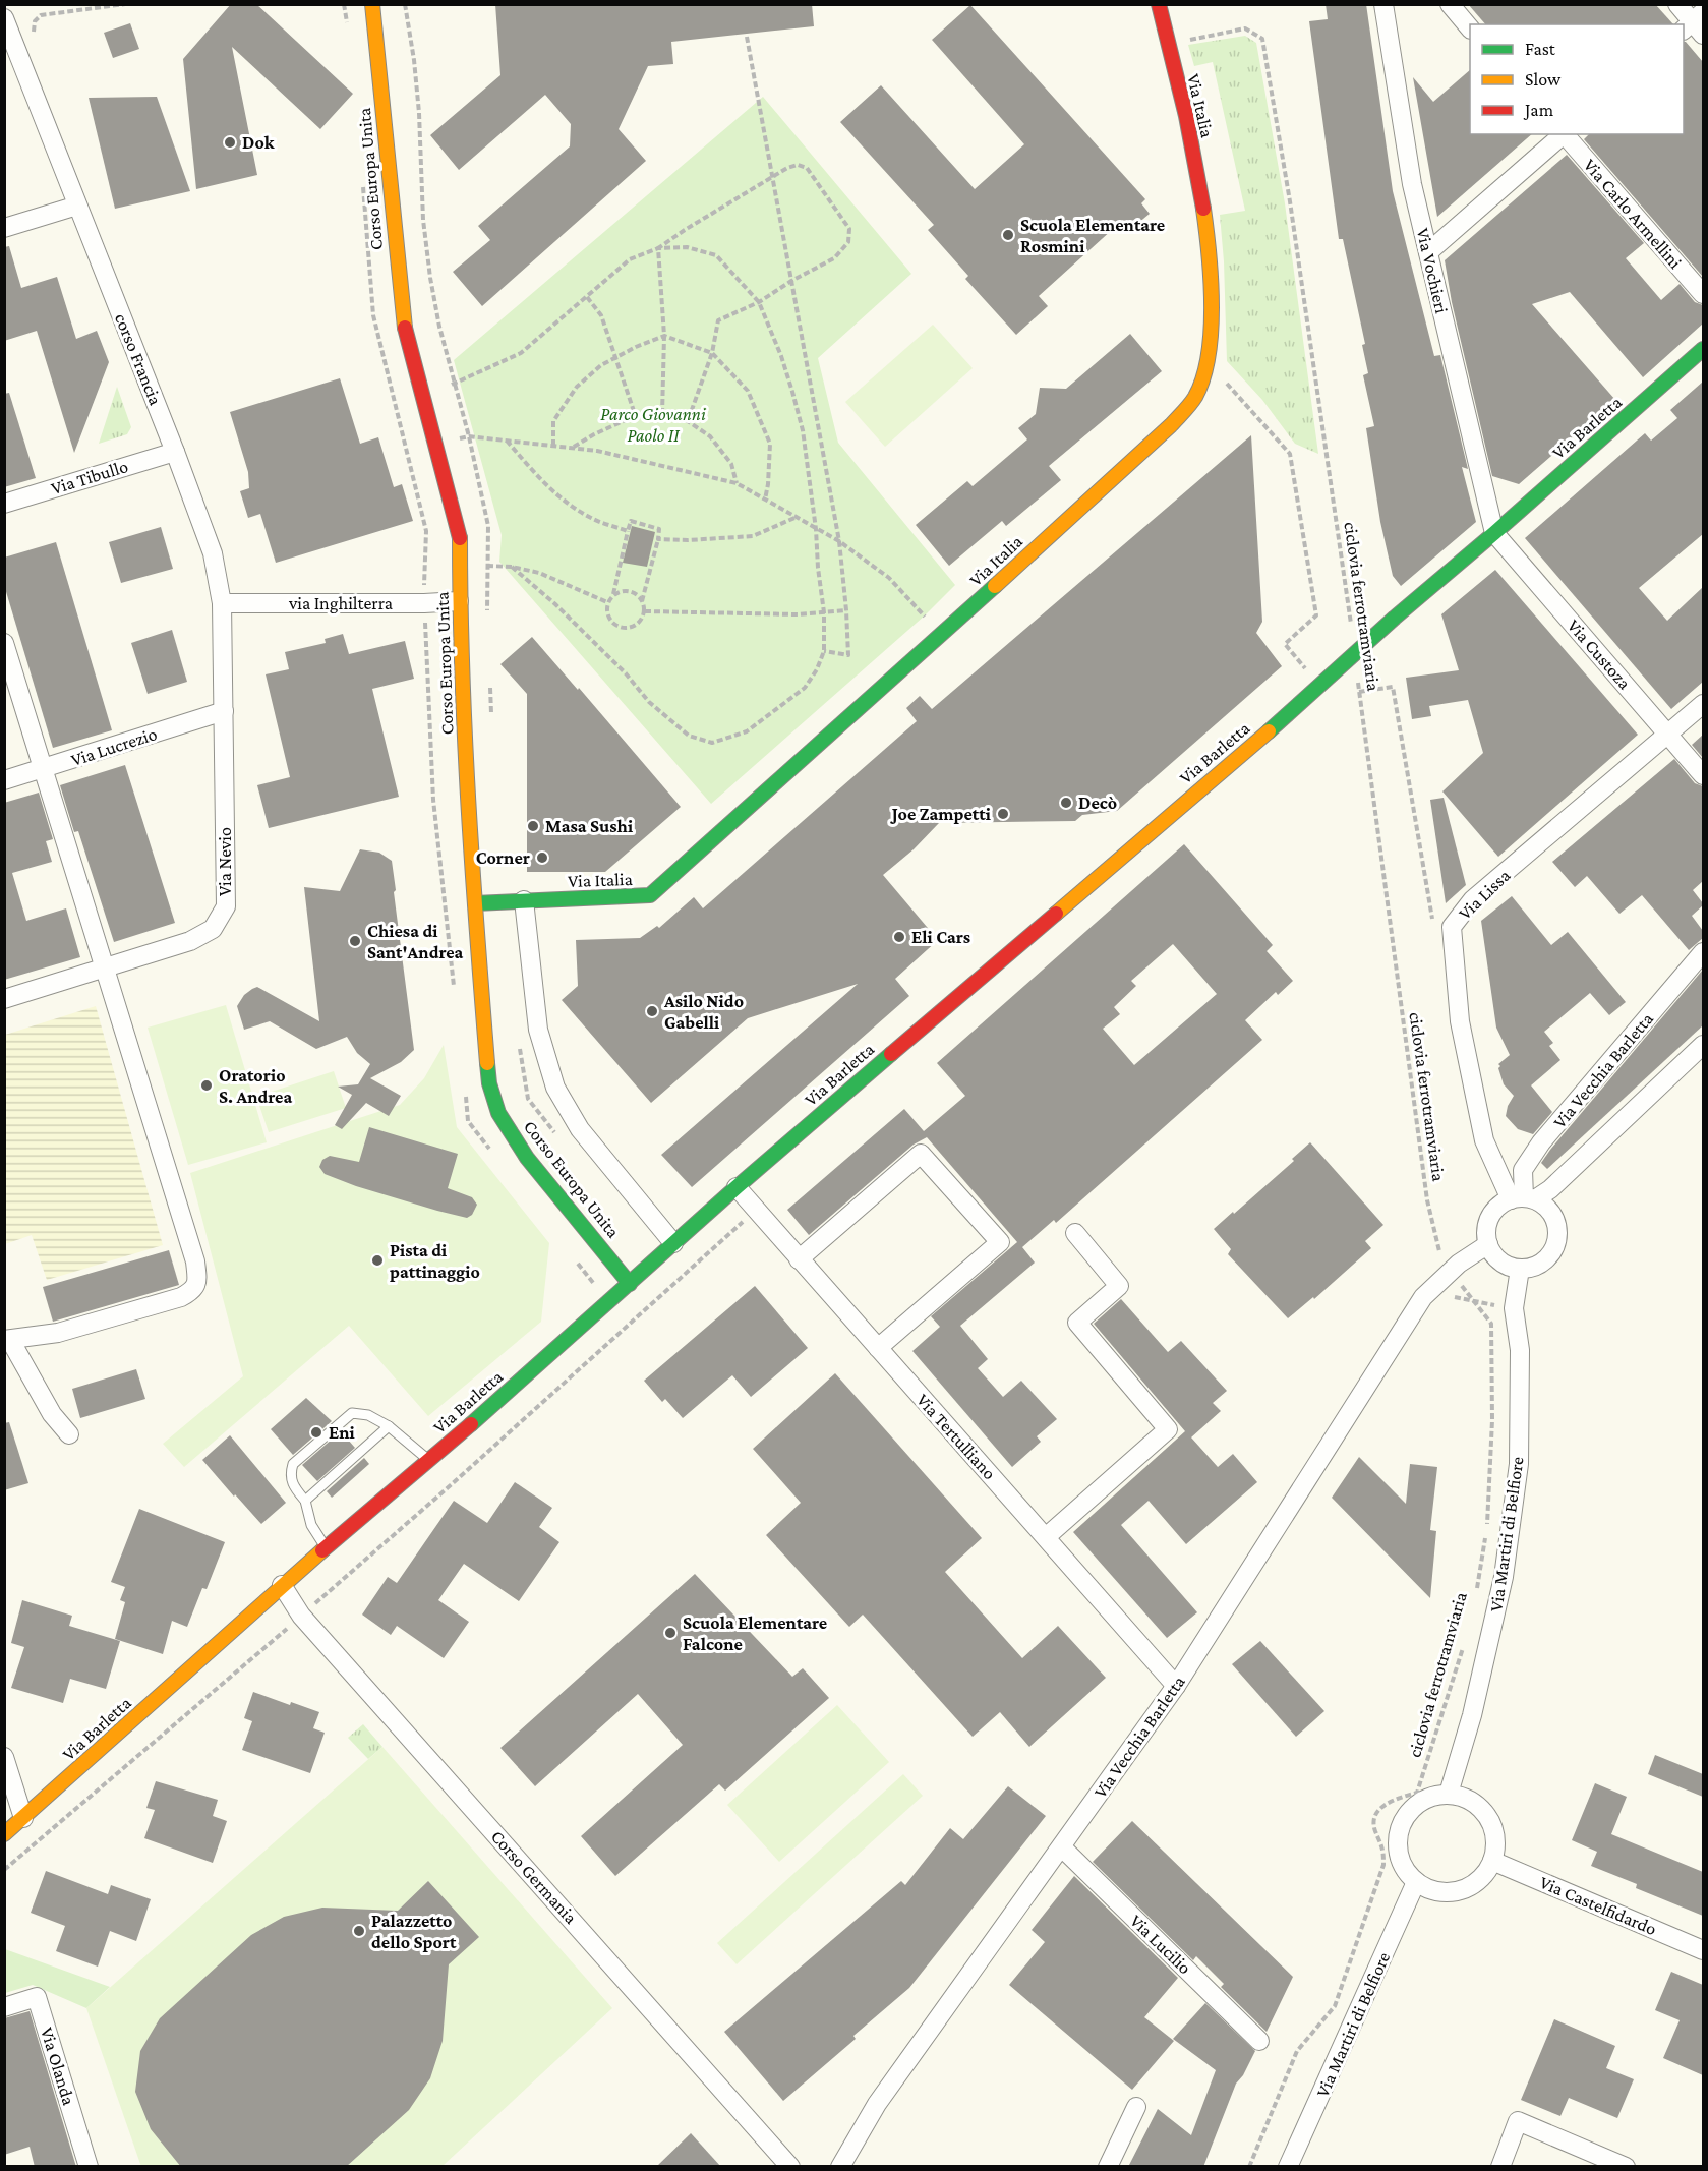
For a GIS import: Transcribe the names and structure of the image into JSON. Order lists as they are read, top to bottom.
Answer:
{
  "streets": {
    "street": [
      "Via Italia",
      "Corso Europa Unita",
      "Via Carlo Armellini",
      "Via Vochieri",
      "corso Francia",
      "Via Barletta",
      "Via Tibullo",
      "via Inghilterra",
      "Via Custoza",
      "Via Lucrezio",
      "Via Nevio",
      "Via Lissa",
      "Via Vecchia Barletta",
      "Via Tertulliano",
      "Via Martiri di Belfiore",
      "Corso Germania",
      "Via Castelfidardo",
      "Via Lucilio",
      "Via Olanda"
    ],
    "path": ["ciclovia ferrotramviaria"]
  },
  "crossings": [
    ["Via Italia", "Corso Europa Unita"],
    ["Corso Europa Unita", "Via Barletta"],
    ["Corso Europa Unita", "via Inghilterra"],
    ["Via Vochieri", "Via Barletta"],
    ["Via Vochieri", "Via Custoza"],
    ["corso Francia", "Via Tibullo"],
    ["corso Francia", "via Inghilterra"],
    ["corso Francia", "Via Lucrezio"],
    ["corso Francia", "Via Nevio"],
    ["Via Barletta", "ciclovia ferrotramviaria"],
    ["Via Barletta", "Via Custoza"],
    ["Via Barletta", "Via Tertulliano"],
    ["Via Barletta", "Corso Germania"],
    ["ciclovia ferrotramviaria", "Via Vecchia Barletta"],
    ["Via Custoza", "Via Lissa"],
    ["Via Lucrezio", "Via Nevio"],
    ["Via Lissa", "Via Vecchia Barletta"],
    ["Via Lissa", "Via Martiri di Belfiore"],
    ["Via Vecchia Barletta", "Via Tertulliano"],
    ["Via Vecchia Barletta", "Via Martiri di Belfiore"],
    ["Via Vecchia Barletta", "Via Lucilio"],
    ["Via Martiri di Belfiore", "Via Castelfidardo"]
  ],
  "parks": ["Parco Giovanni Paolo II"],
  "places": [
    "Dok",
    "Scuola Elementare Rosmini",
    "Decò",
    "Joe Zampetti",
    "Masa Sushi",
    "Corner",
    "Eli Cars",
    "Chiesa di Sant'Andrea",
    "Asilo Nido Gabelli",
    "Oratorio S. Andrea",
    "Pista di pattinaggio",
    "Eni",
    "Scuola Elementare Falcone",
    "Palazzetto dello Sport"
  ],
  "legend": ["Fast", "Slow", "Jam"]
}
